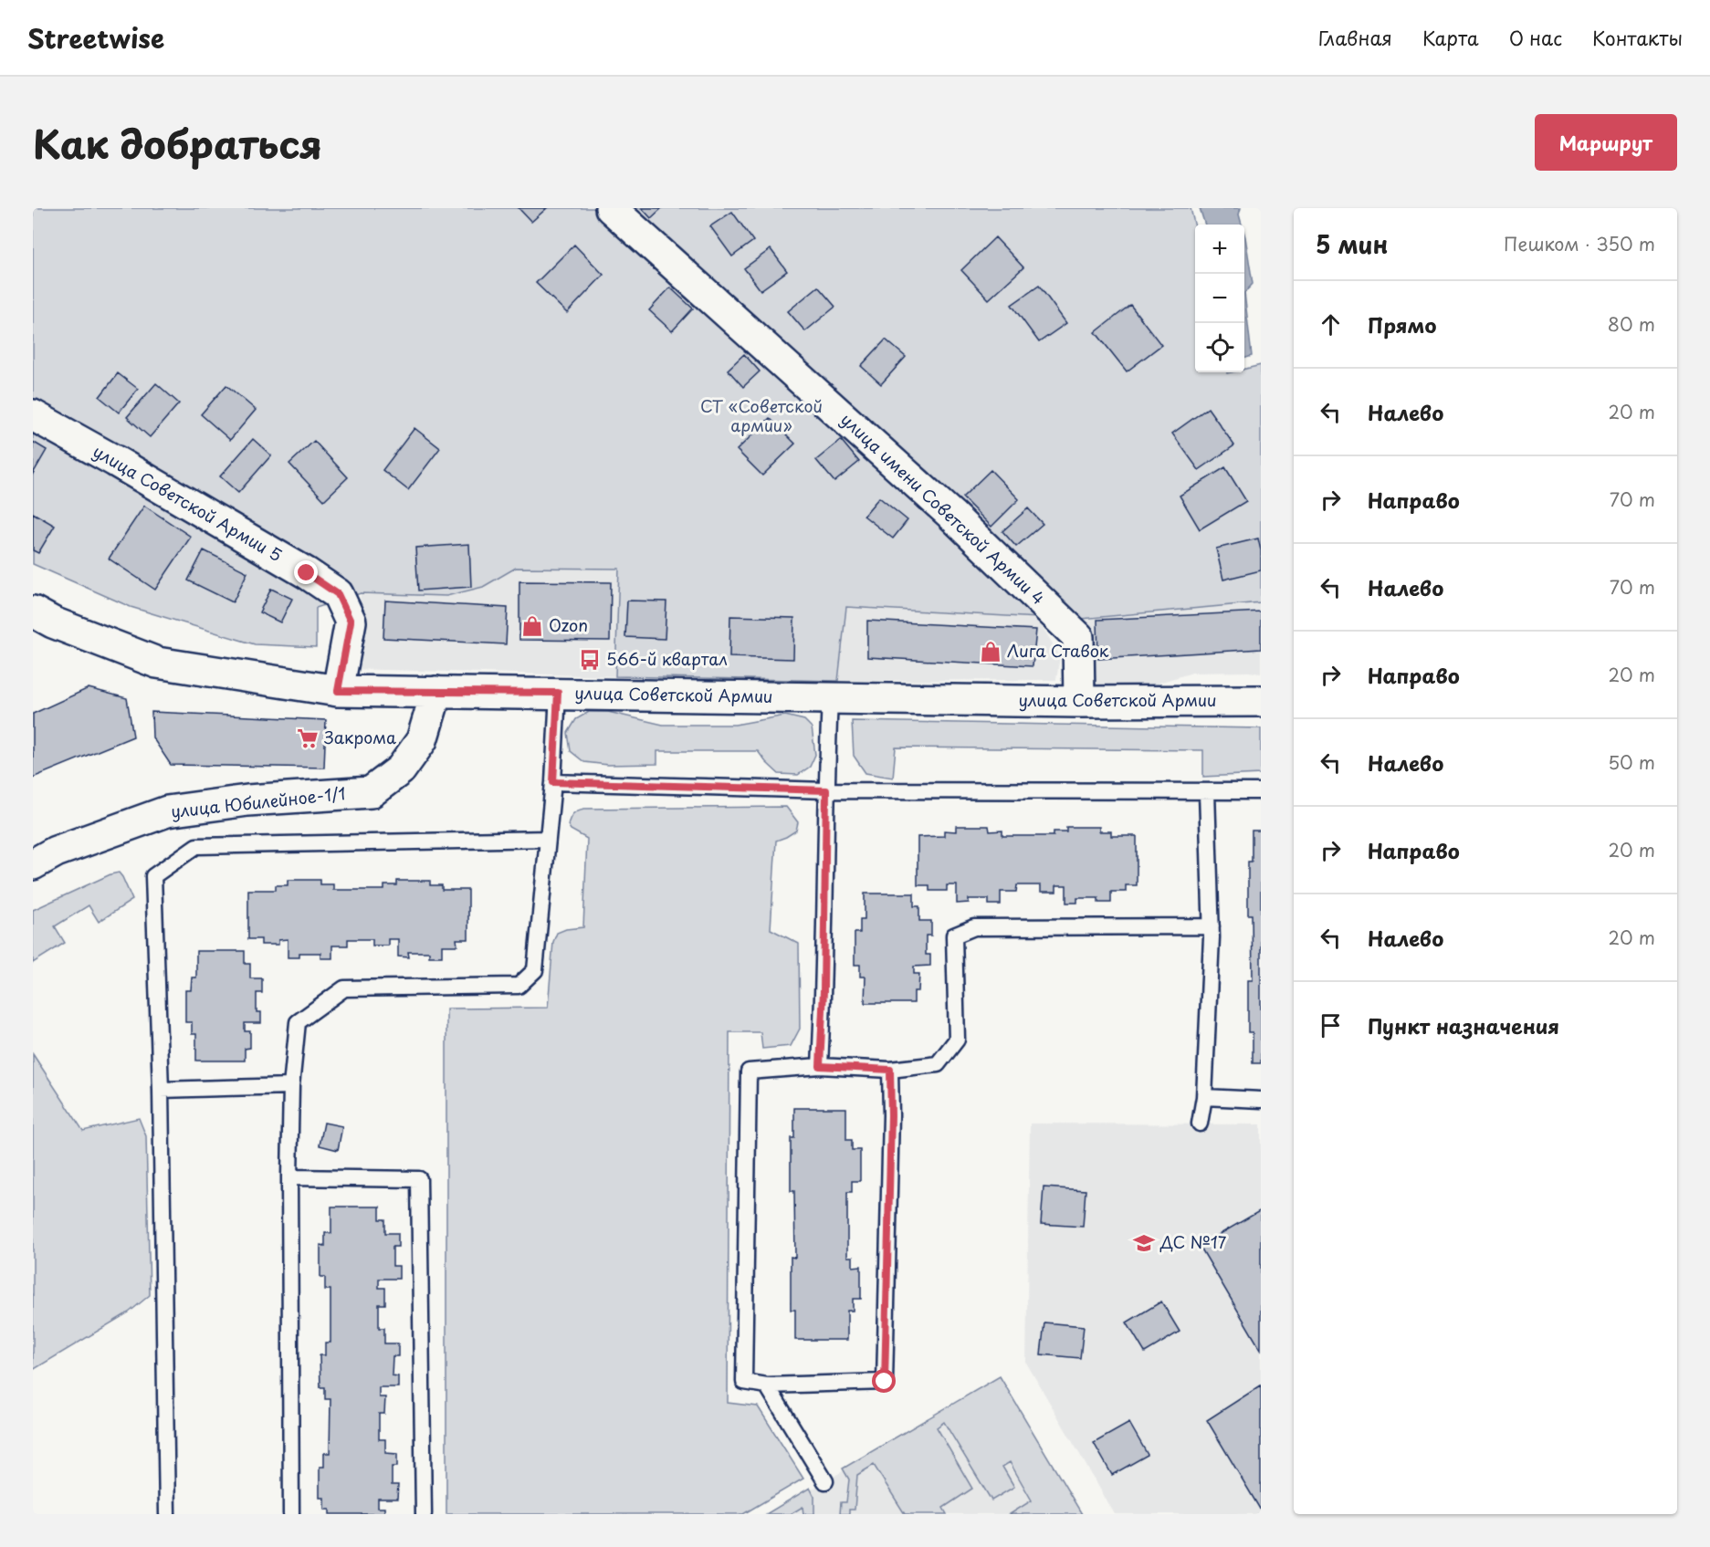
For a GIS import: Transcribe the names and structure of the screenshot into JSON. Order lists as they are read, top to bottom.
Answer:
{
  "streets": {
    "street": [
      "улица Советской Армии 5",
      "улица имени Советской Армии 4",
      "улица Советской Армии",
      "улица Юбилейное-1/1"
    ]
  },
  "crossings": [
    ["улица Советской Армии 5", "улица Советской Армии"],
    ["улица имени Советской Армии 4", "улица Советской Армии"],
    ["улица Советской Армии", "улица Юбилейное-1/1"]
  ],
  "parks": ["СТ «Советской армии»"],
  "places": {
    "shop": ["Ozon", "Лига Ставок"],
    "bus stop": ["566-й квартал"],
    "supermarket": ["Закрома"],
    "school or university": ["ДС №17"]
  },
  "page": {
    "header": "Streetwise",
    "nav": [
      "Главная",
      "Карта",
      "О нас",
      "Контакты"
    ],
    "title": "Как добраться",
    "buttons": "Маршрут",
    "heading": ["5 мин", "Пешком · 350 m"],
    "map_buttons": ["+", "−"],
    "list": [
      ["Прямо", "80 m"],
      ["Налево", "20 m"],
      ["Направо", "70 m"],
      ["Налево", "70 m"],
      ["Направо", "20 m"],
      ["Налево", "50 m"],
      ["Направо", "20 m"],
      ["Налево", "20 m"],
      "Пункт назначения"
    ]
  }
}
